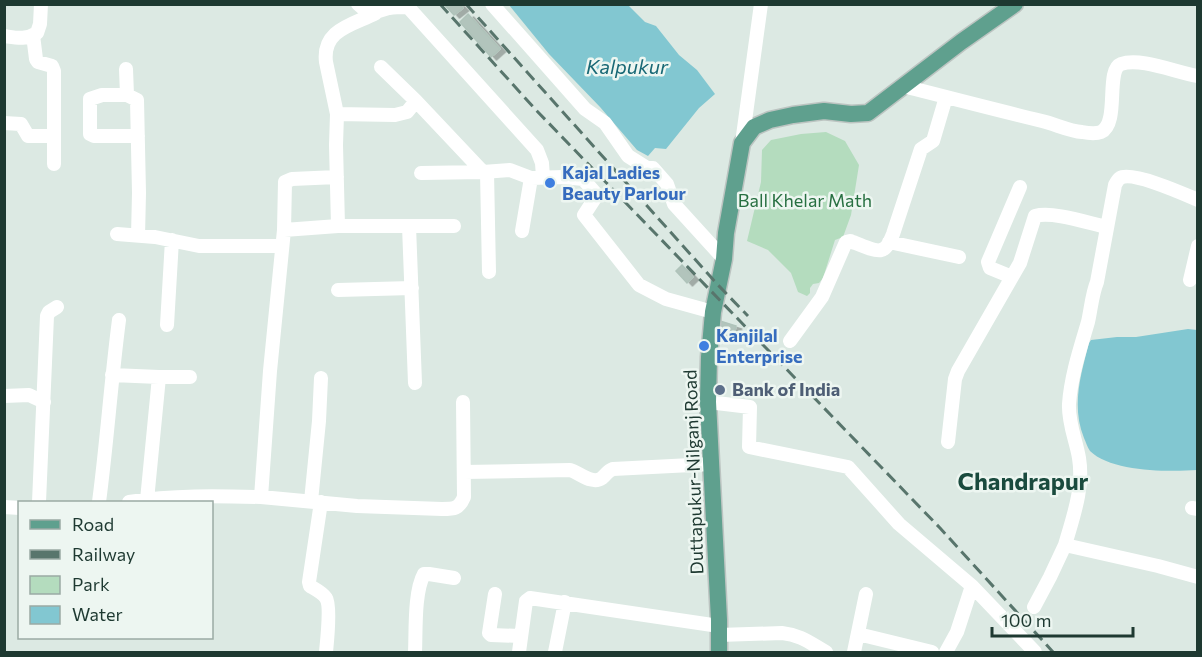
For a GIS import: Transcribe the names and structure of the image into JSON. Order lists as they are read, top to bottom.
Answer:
{
  "streets": {
    "main road": ["Duttapukur-Nilganj Road"]
  },
  "districts": ["Chandrapur"],
  "water": ["Kalpukur"],
  "parks": ["Ball Khelar Math"],
  "places": ["Kajal Ladies Beauty Parlour", "Kanjilal Enterprise", "Bank of India"],
  "legend": [
    "Road",
    "Railway",
    "Park",
    "Water"
  ],
  "scale_bar": "100 m"
}
